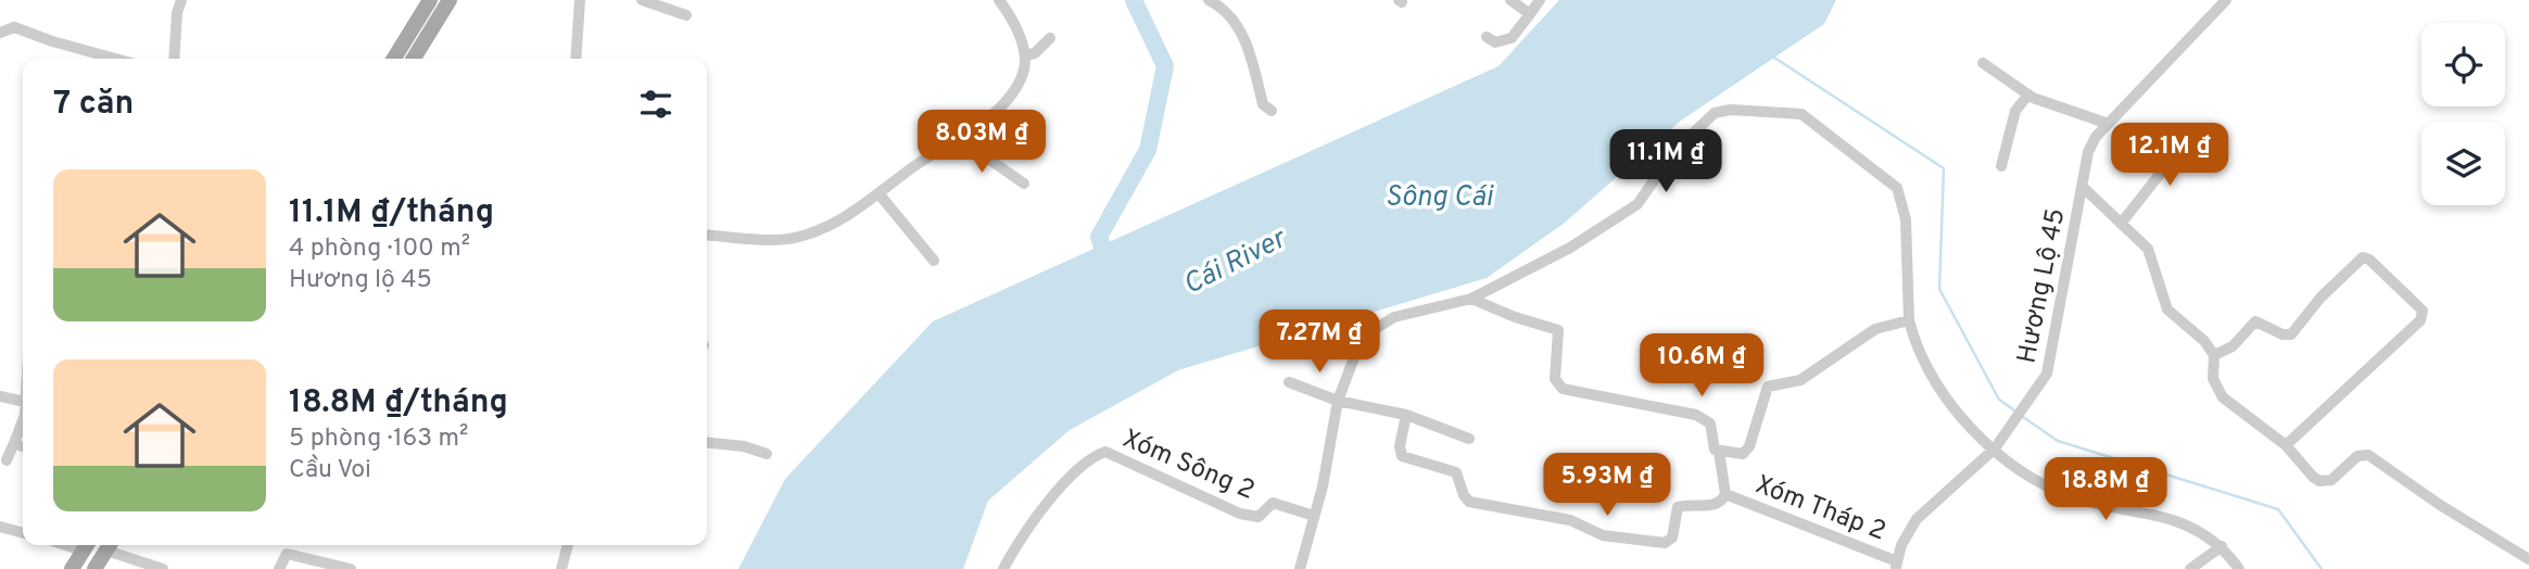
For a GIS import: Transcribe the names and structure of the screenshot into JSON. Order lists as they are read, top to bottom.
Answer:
{
  "streets": {
    "street": ["Hương Lộ 45", "Xóm Sông 2", "Xóm Tháp 2"]
  },
  "crossings": [
    ["Hương Lộ 45", "Xóm Tháp 2"]
  ],
  "water": ["Sông Cái", "Cái River"],
  "page": {
    "heading": "7 căn",
    "price": [
      "8.03M ₫",
      "12.1M ₫",
      "11.1M ₫",
      "7.27M ₫",
      "10.6M ₫",
      "5.93M ₫",
      "18.8M ₫"
    ],
    "list": [
      {
        "name": "11.1M ₫/tháng",
        "note": "4 phòng · 100 m² · Hương lộ 45"
      },
      {
        "name": "18.8M ₫/tháng",
        "note": "5 phòng · 163 m² · Cầu Voi"
      }
    ]
  }
}
